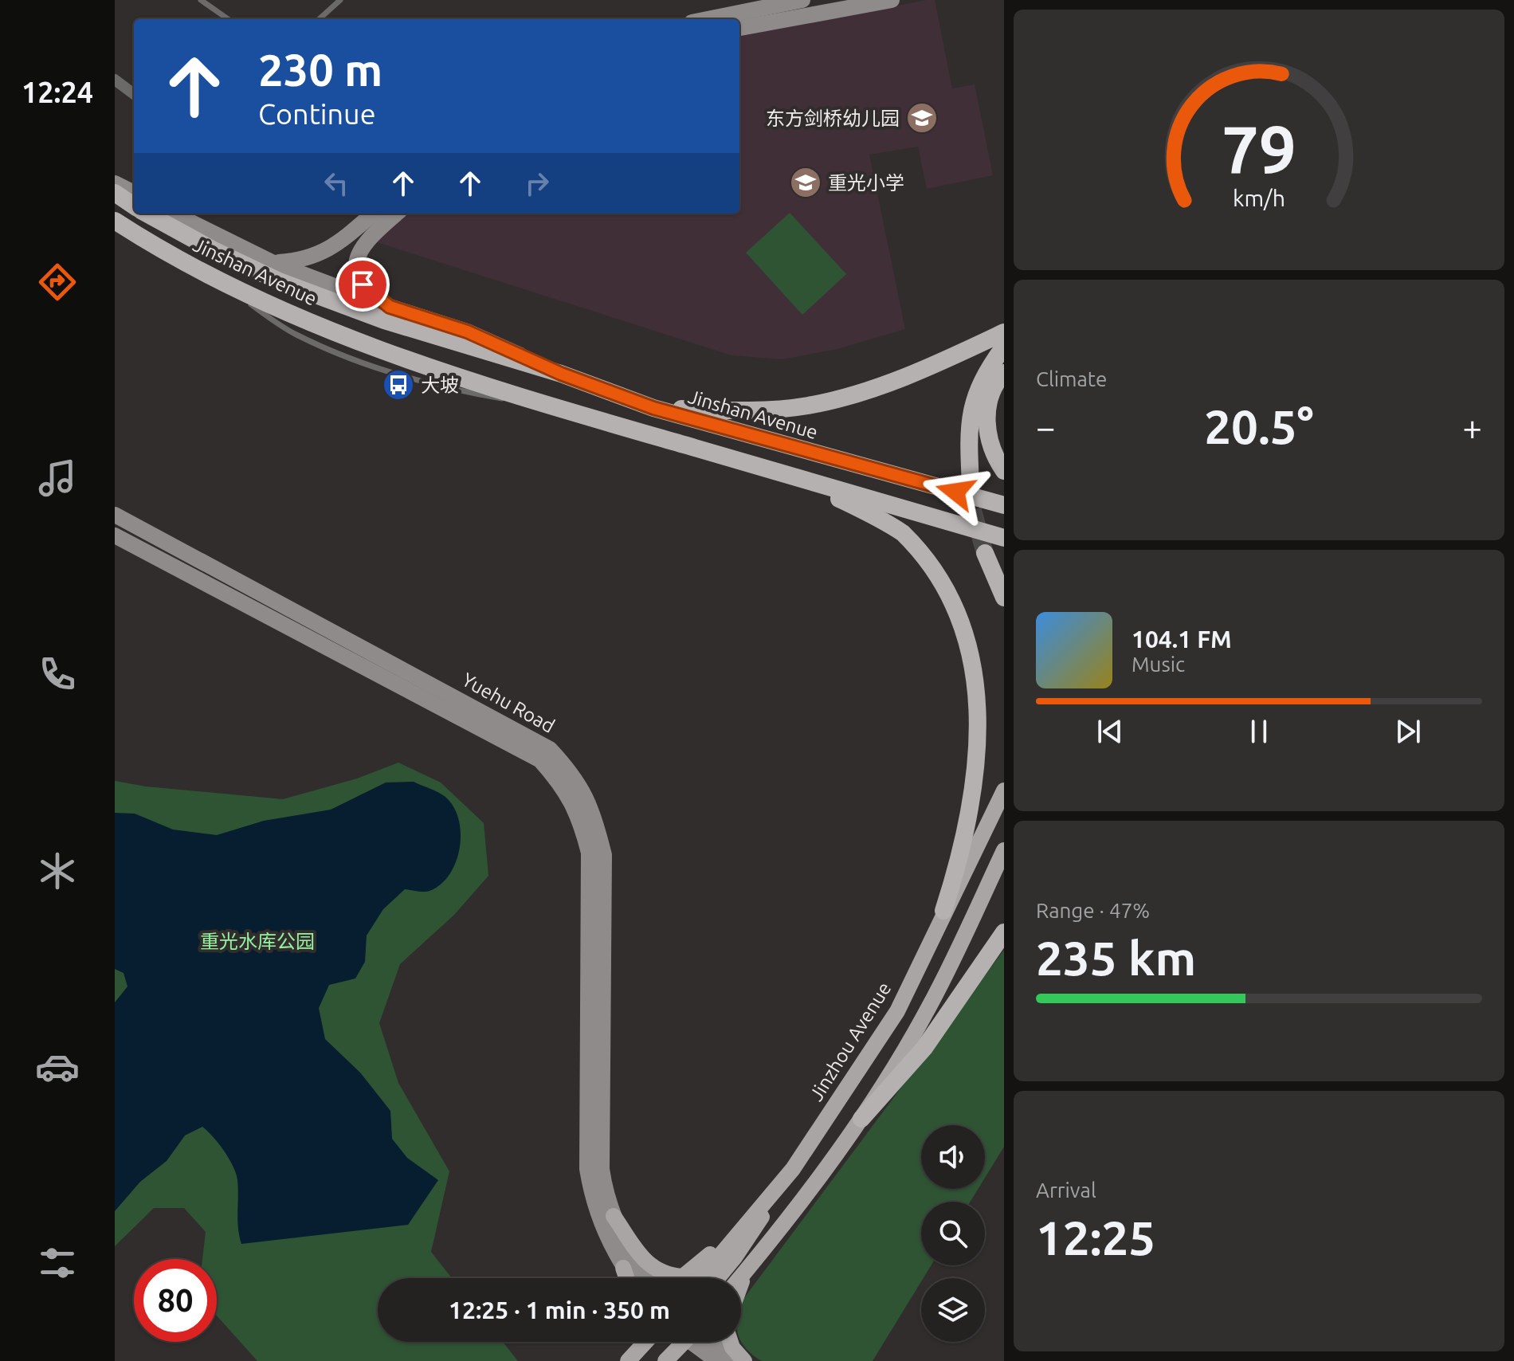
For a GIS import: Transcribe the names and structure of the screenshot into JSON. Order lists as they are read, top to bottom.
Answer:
{
  "streets": {
    "highway": ["Jinshan Avenue"],
    "main road": ["Yuehu Road", "Jinzhou Avenue"]
  },
  "parks": ["重光水库公园"],
  "places": {
    "school or university": ["东方剑桥幼儿园", "重光小学"],
    "bus stop": ["大坡"]
  },
  "page": {
    "tabs": "12:24",
    "turn": ["230 m", "Continue"],
    "tile": [
      "Climate",
      ["Range · 47%", "235 km"],
      ["Arrival", "12:25"]
    ],
    "heat": ["−", "20.5°", "+"],
    "song": ["104.1 FM", "Music"],
    "limit": "80",
    "trip": "12:25 · 1 min · 350 m",
    "gauge": ["79", "km/h"]
  }
}
